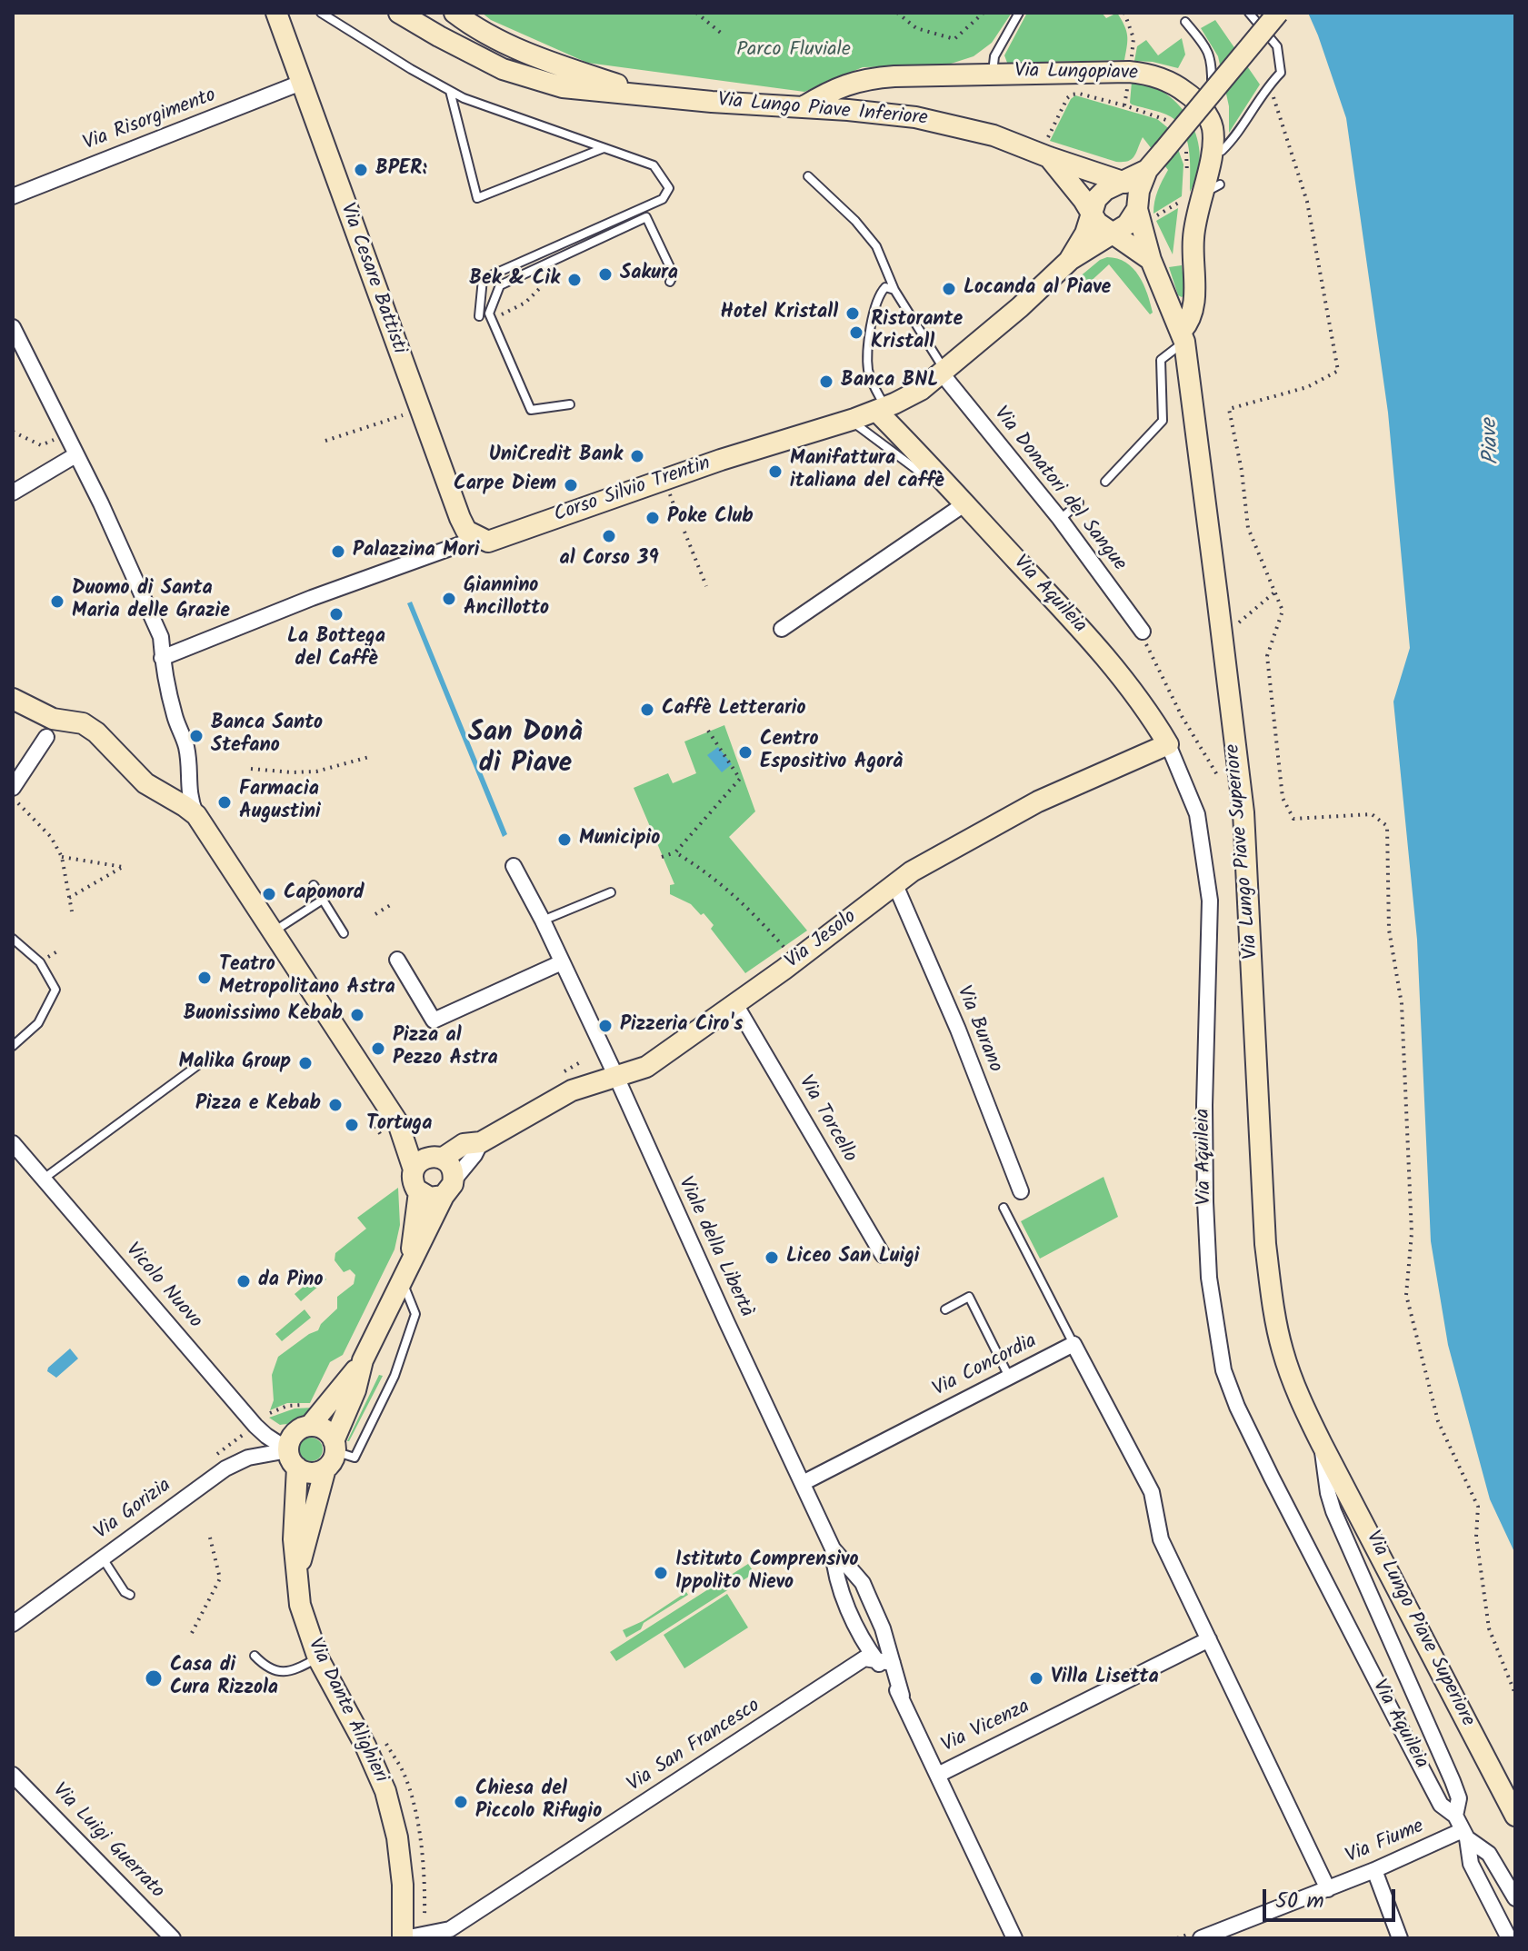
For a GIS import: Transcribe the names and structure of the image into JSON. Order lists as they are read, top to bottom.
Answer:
{
  "streets": {
    "street": [
      "Via Lungopiave",
      "Via Lungo Piave Inferiore",
      "Via Risorgimento",
      "Via Cesare Battisti",
      "Via Donatori del Sangue",
      "Corso Silvio Trentin",
      "Via Aquileia",
      "Via Lungo Piave Superiore",
      "Via Jesolo",
      "Via Burano",
      "Via Torcello",
      "Viale della Libertà",
      "Vicolo Nuovo",
      "Via Concordia",
      "Via Gorizia",
      "Via Dante Alighieri",
      "Via Vicenza",
      "Via San Francesco",
      "Via Luigi Guerrato",
      "Via Fiume"
    ]
  },
  "crossings": [
    ["Via Lungopiave", "Via Lungo Piave Inferiore"],
    ["Via Lungo Piave Inferiore", "Corso Silvio Trentin"],
    ["Via Risorgimento", "Via Cesare Battisti"],
    ["Via Cesare Battisti", "Corso Silvio Trentin"],
    ["Via Donatori del Sangue", "Corso Silvio Trentin"],
    ["Corso Silvio Trentin", "Via Aquileia"],
    ["Corso Silvio Trentin", "Via Lungo Piave Superiore"],
    ["Via Aquileia", "Via Lungo Piave Superiore"],
    ["Via Aquileia", "Via Jesolo"],
    ["Via Aquileia", "Via Fiume"],
    ["Via Jesolo", "Via Burano"],
    ["Via Jesolo", "Via Torcello"],
    ["Via Jesolo", "Viale della Libertà"],
    ["Viale della Libertà", "Via Concordia"],
    ["Viale della Libertà", "Via Vicenza"],
    ["Viale della Libertà", "Via San Francesco"],
    ["Vicolo Nuovo", "Via Gorizia"],
    ["Vicolo Nuovo", "Via Dante Alighieri"],
    ["Via Gorizia", "Via Dante Alighieri"],
    ["Via Dante Alighieri", "Via San Francesco"]
  ],
  "districts": ["San Donà di Piave"],
  "water": ["Piave"],
  "parks": ["Parco Fluviale"],
  "places": [
    "BPER:",
    "Sakura",
    "Bek & Cik",
    "Locanda al Piave",
    "Hotel Kristall",
    "Ristorante Kristall",
    "Banca BNL",
    "UniCredit Bank",
    "Manifattura italiana del caffè",
    "Carpe Diem",
    "Poke Club",
    "al Corso 39",
    "Palazzina Mori",
    "Giannino Ancillotto",
    "Duomo di Santa Maria delle Grazie",
    "La Bottega del Caffè",
    "Caffè Letterario",
    "Banca Santo Stefano",
    "Centro Espositivo Agorà",
    "Farmacia Augustini",
    "Municipio",
    "Caponord",
    "Teatro Metropolitano Astra",
    "Buonissimo Kebab",
    "Pizzeria Ciro's",
    "Pizza al Pezzo Astra",
    "Malika Group",
    "Pizza e Kebab",
    "Tortuga",
    "Liceo San Luigi",
    "da Pino",
    "Istituto Comprensivo Ippolito Nievo",
    "Casa di Cura Rizzola",
    "Villa Lisetta",
    "Chiesa del Piccolo Rifugio"
  ],
  "scale_bar": "50 m"
}
